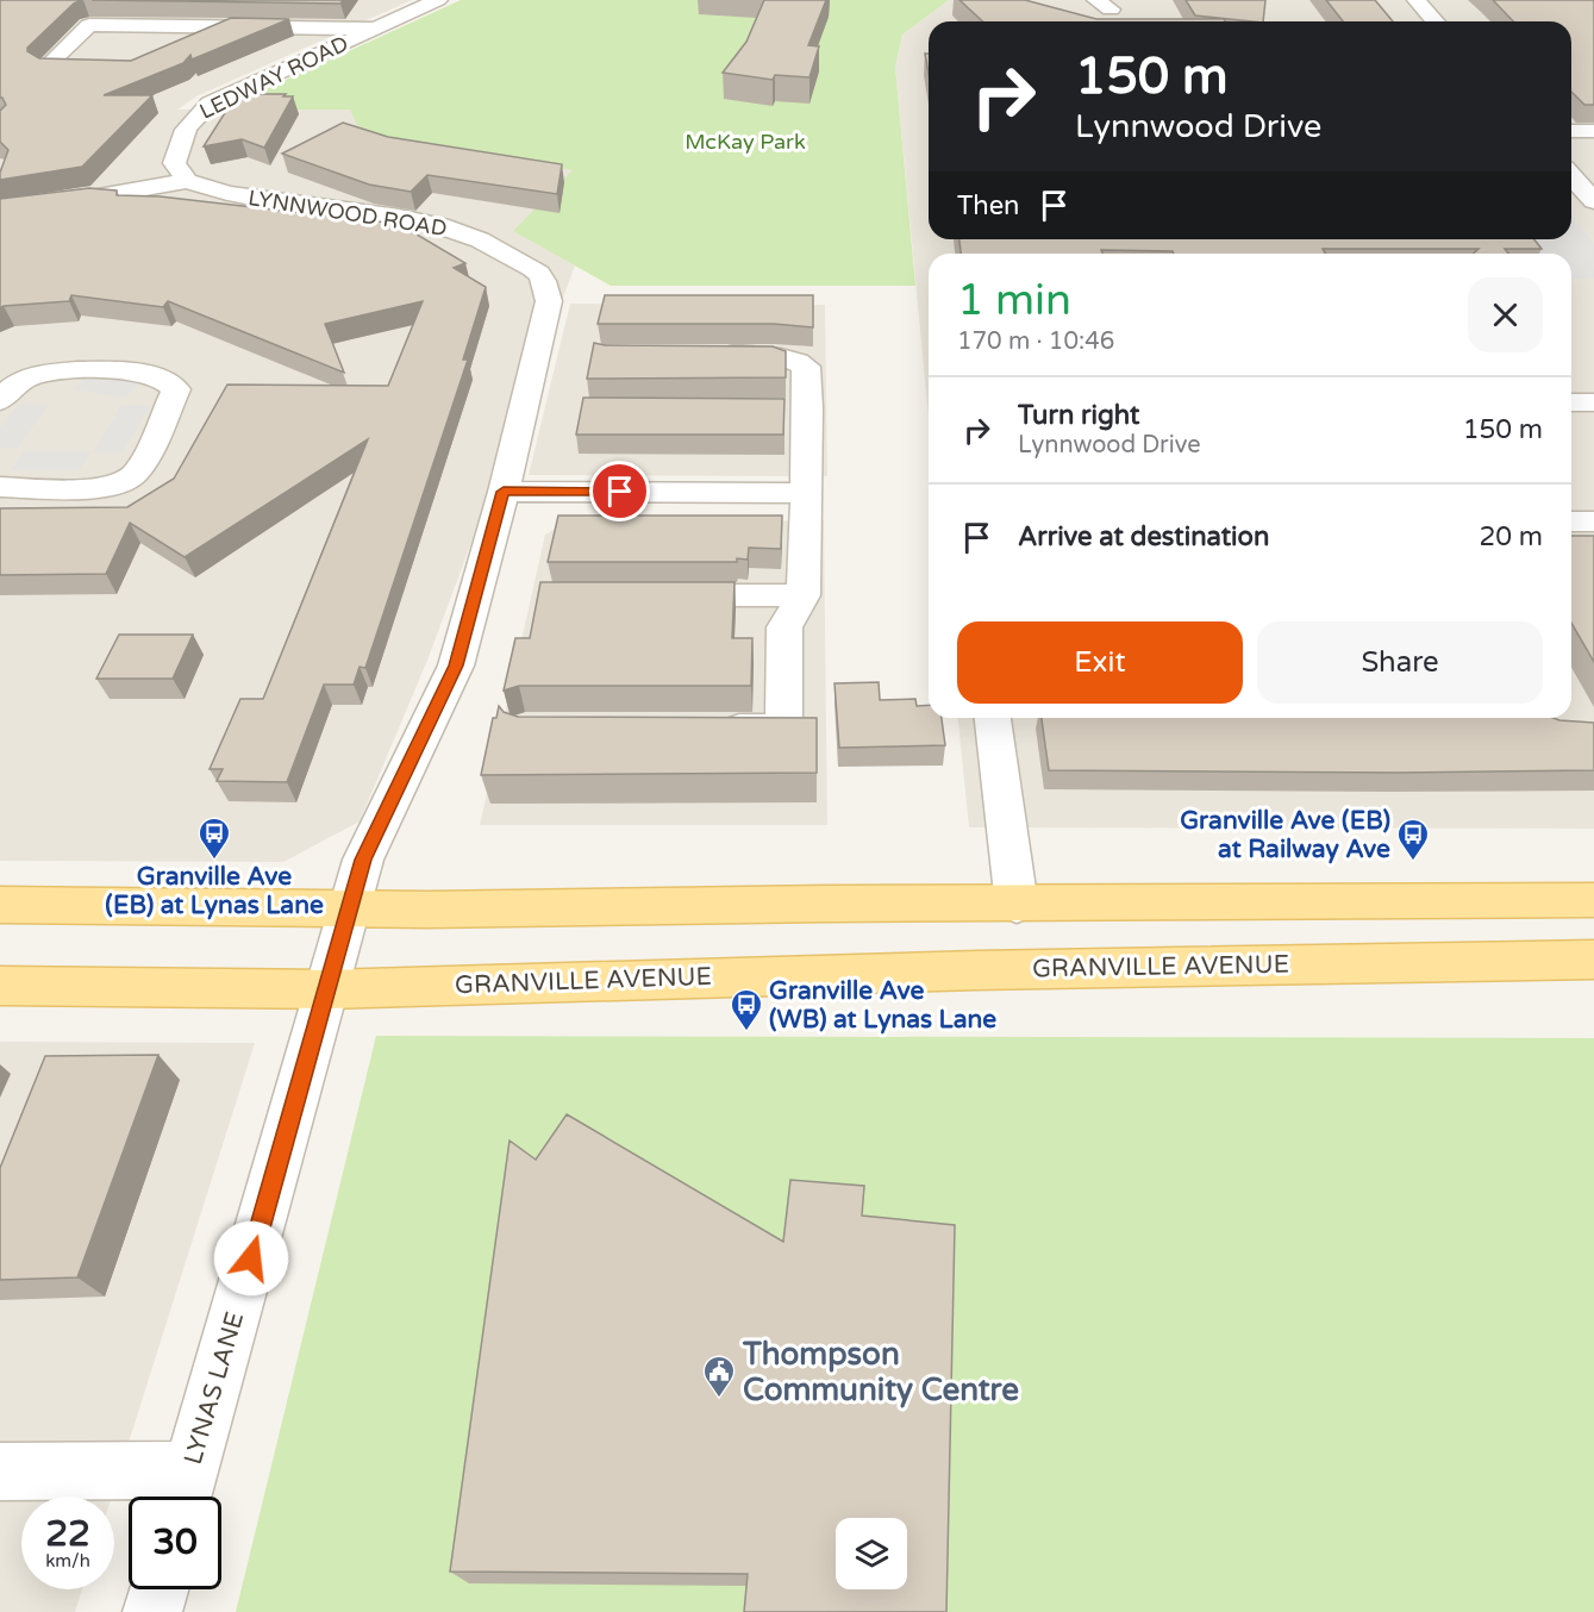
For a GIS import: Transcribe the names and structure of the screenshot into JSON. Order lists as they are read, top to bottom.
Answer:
{
  "streets": {
    "main road": ["GRANVILLE AVENUE"],
    "street": ["LEDWAY ROAD", "LYNNWOOD ROAD", "LYNAS LANE"]
  },
  "crossings": [
    ["LEDWAY ROAD", "LYNNWOOD ROAD"],
    ["LYNNWOOD ROAD", "LYNAS LANE"],
    ["GRANVILLE AVENUE", "LYNAS LANE"]
  ],
  "parks": ["McKay Park"],
  "places": {
    "bus stop": ["Granville Ave (EB) at Lynas Lane", "Granville Ave (EB) at Railway Ave", "Granville Ave (WB) at Lynas Lane"],
    "public building": ["Thompson Community Centre"]
  },
  "page": {
    "turn": ["150 m", "Lynnwood Drive"],
    "then": "Then",
    "heading": ["1 min", "170 m · 10:46"],
    "list": [
      {
        "name": "Turn right",
        "note": "Lynnwood Drive",
        "value": "150 m"
      },
      {
        "name": "Arrive at destination",
        "value": "20 m"
      }
    ],
    "buttons": ["Exit", "Share"],
    "speed": "22 km/h",
    "limit": "30"
  }
}
